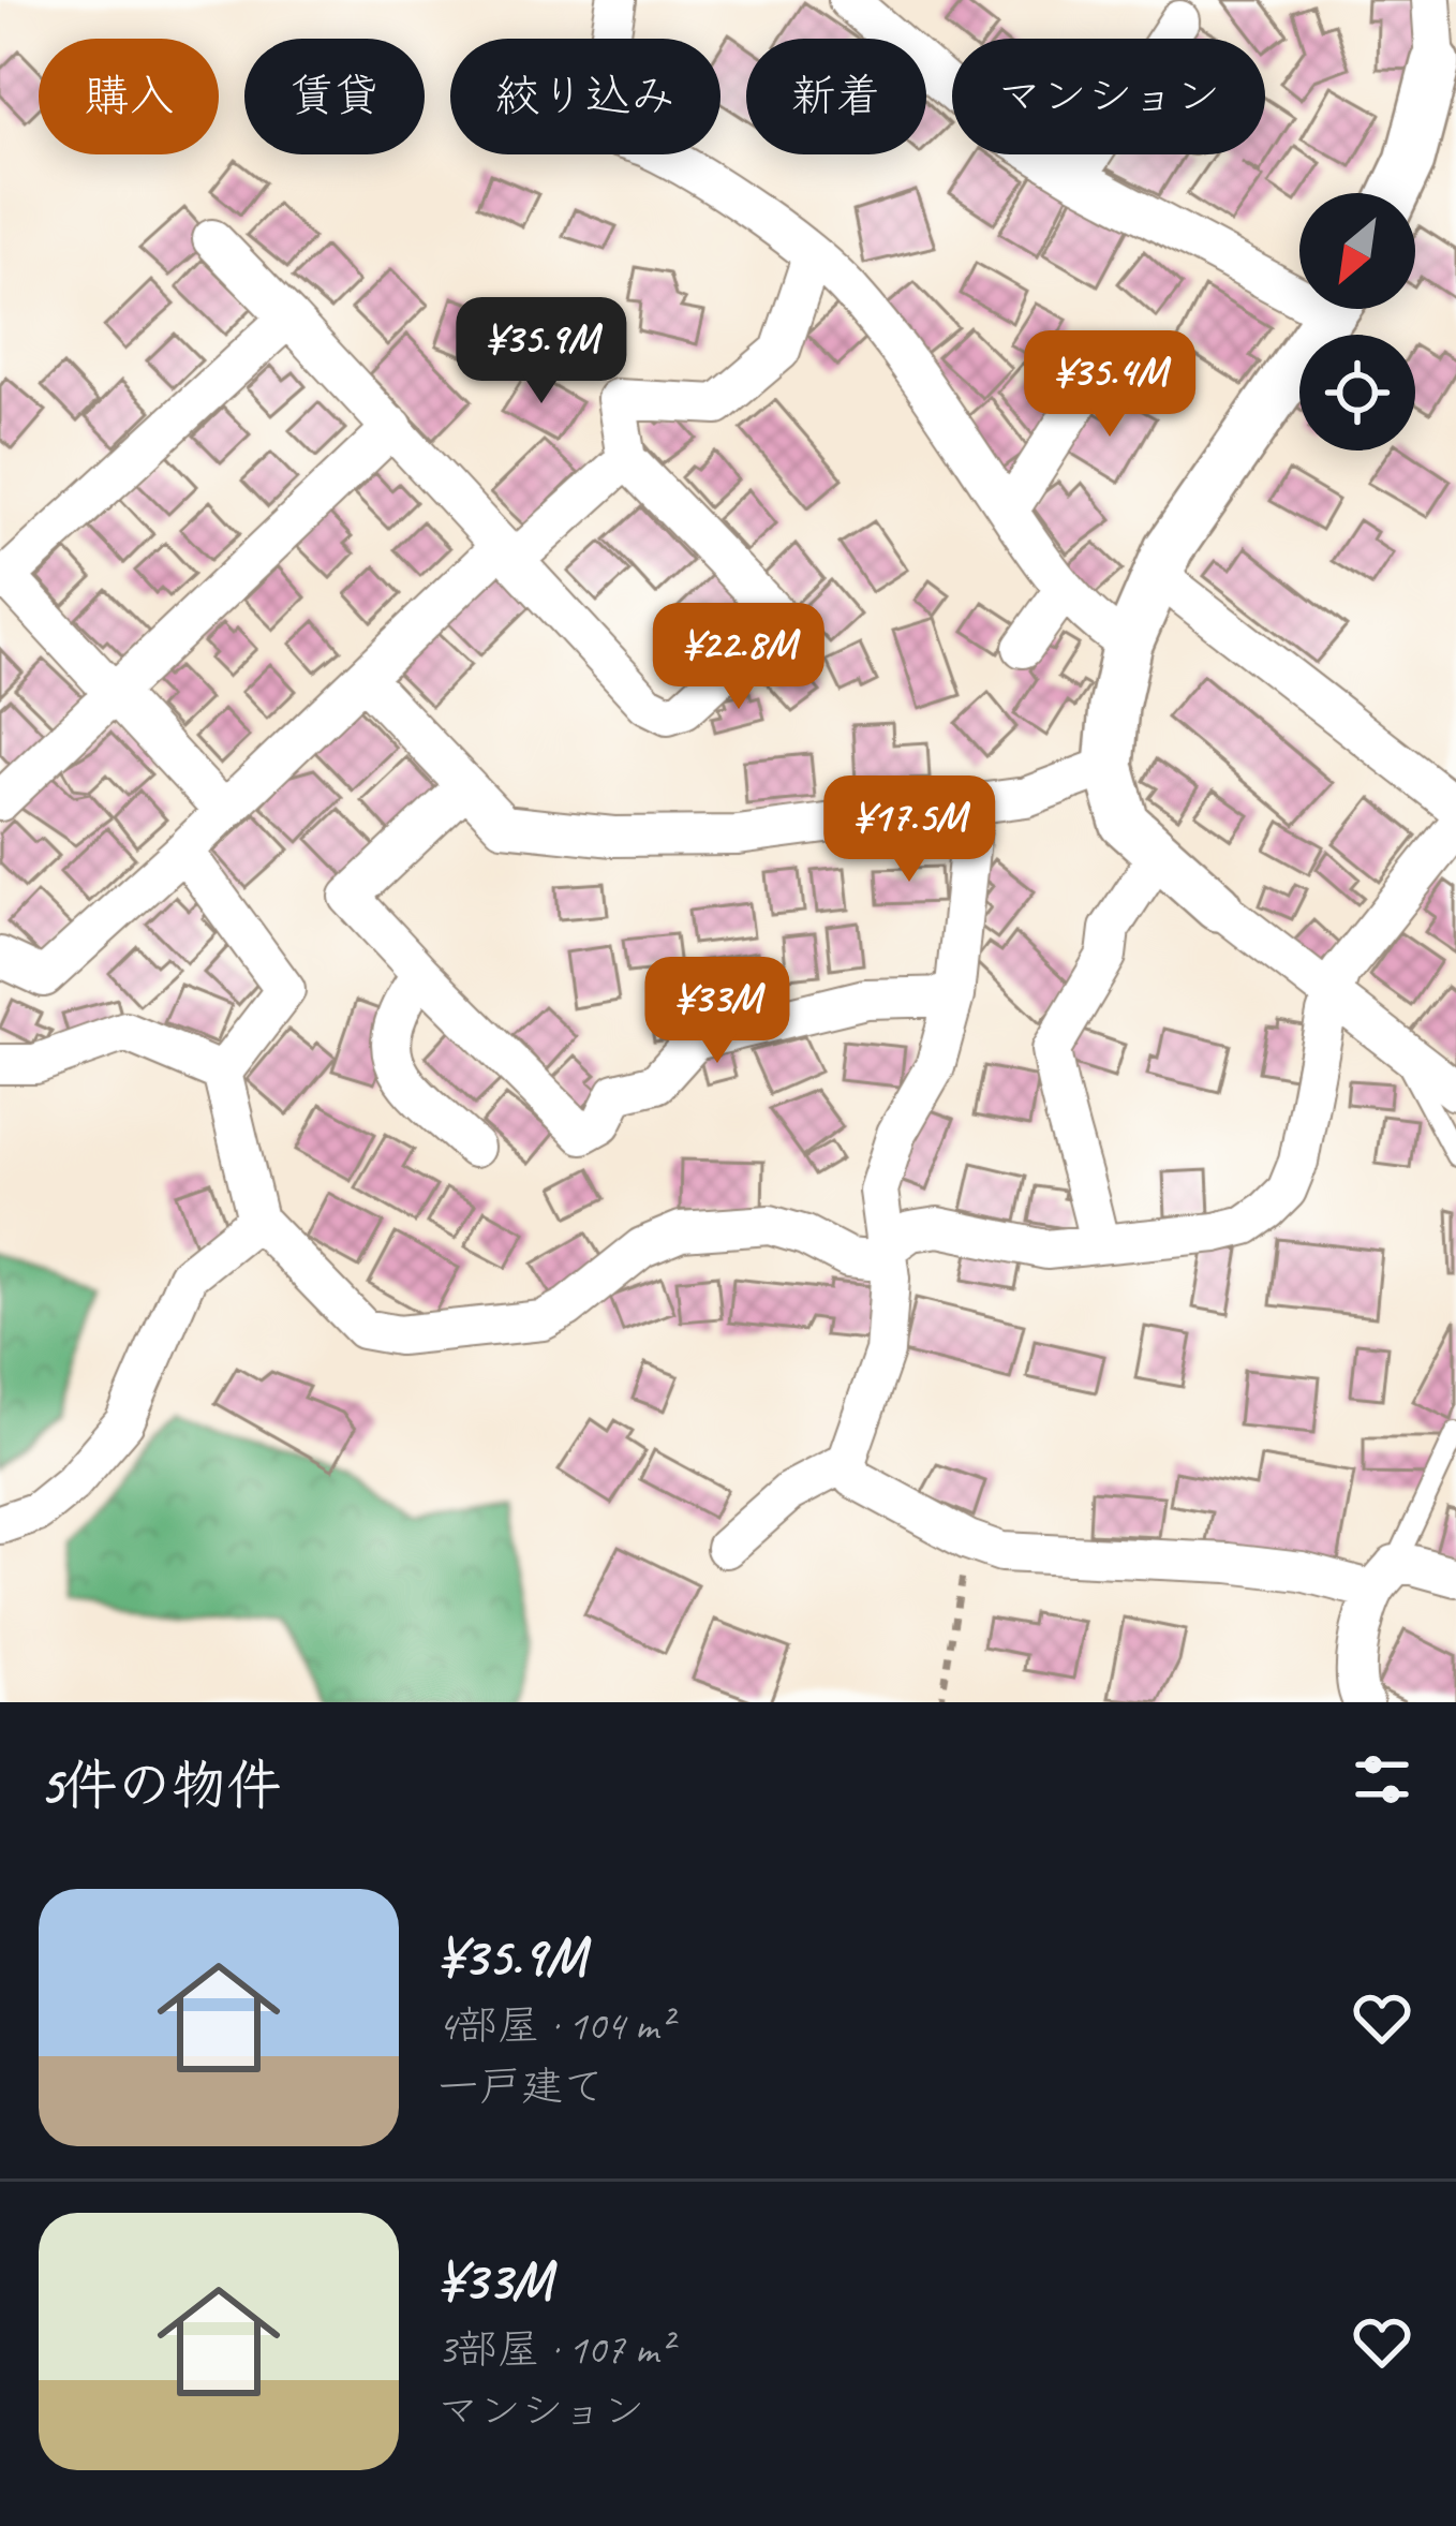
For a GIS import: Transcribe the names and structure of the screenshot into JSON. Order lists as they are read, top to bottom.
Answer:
{
  "north": "bottom left",
  "page": {
    "chip": [
      "購入",
      "賃貸",
      "絞り込み",
      "新着",
      "マンション"
    ],
    "price": [
      "¥35.9M",
      "¥35.4M",
      "¥22.8M",
      "¥17.5M",
      "¥33M"
    ],
    "heading": "5件の物件",
    "list": [
      {
        "name": "¥35.9M",
        "note": "4部屋 · 104 m² · 一戸建て"
      },
      {
        "name": "¥33M",
        "note": "3部屋 · 107 m² · マンション"
      }
    ]
  }
}
